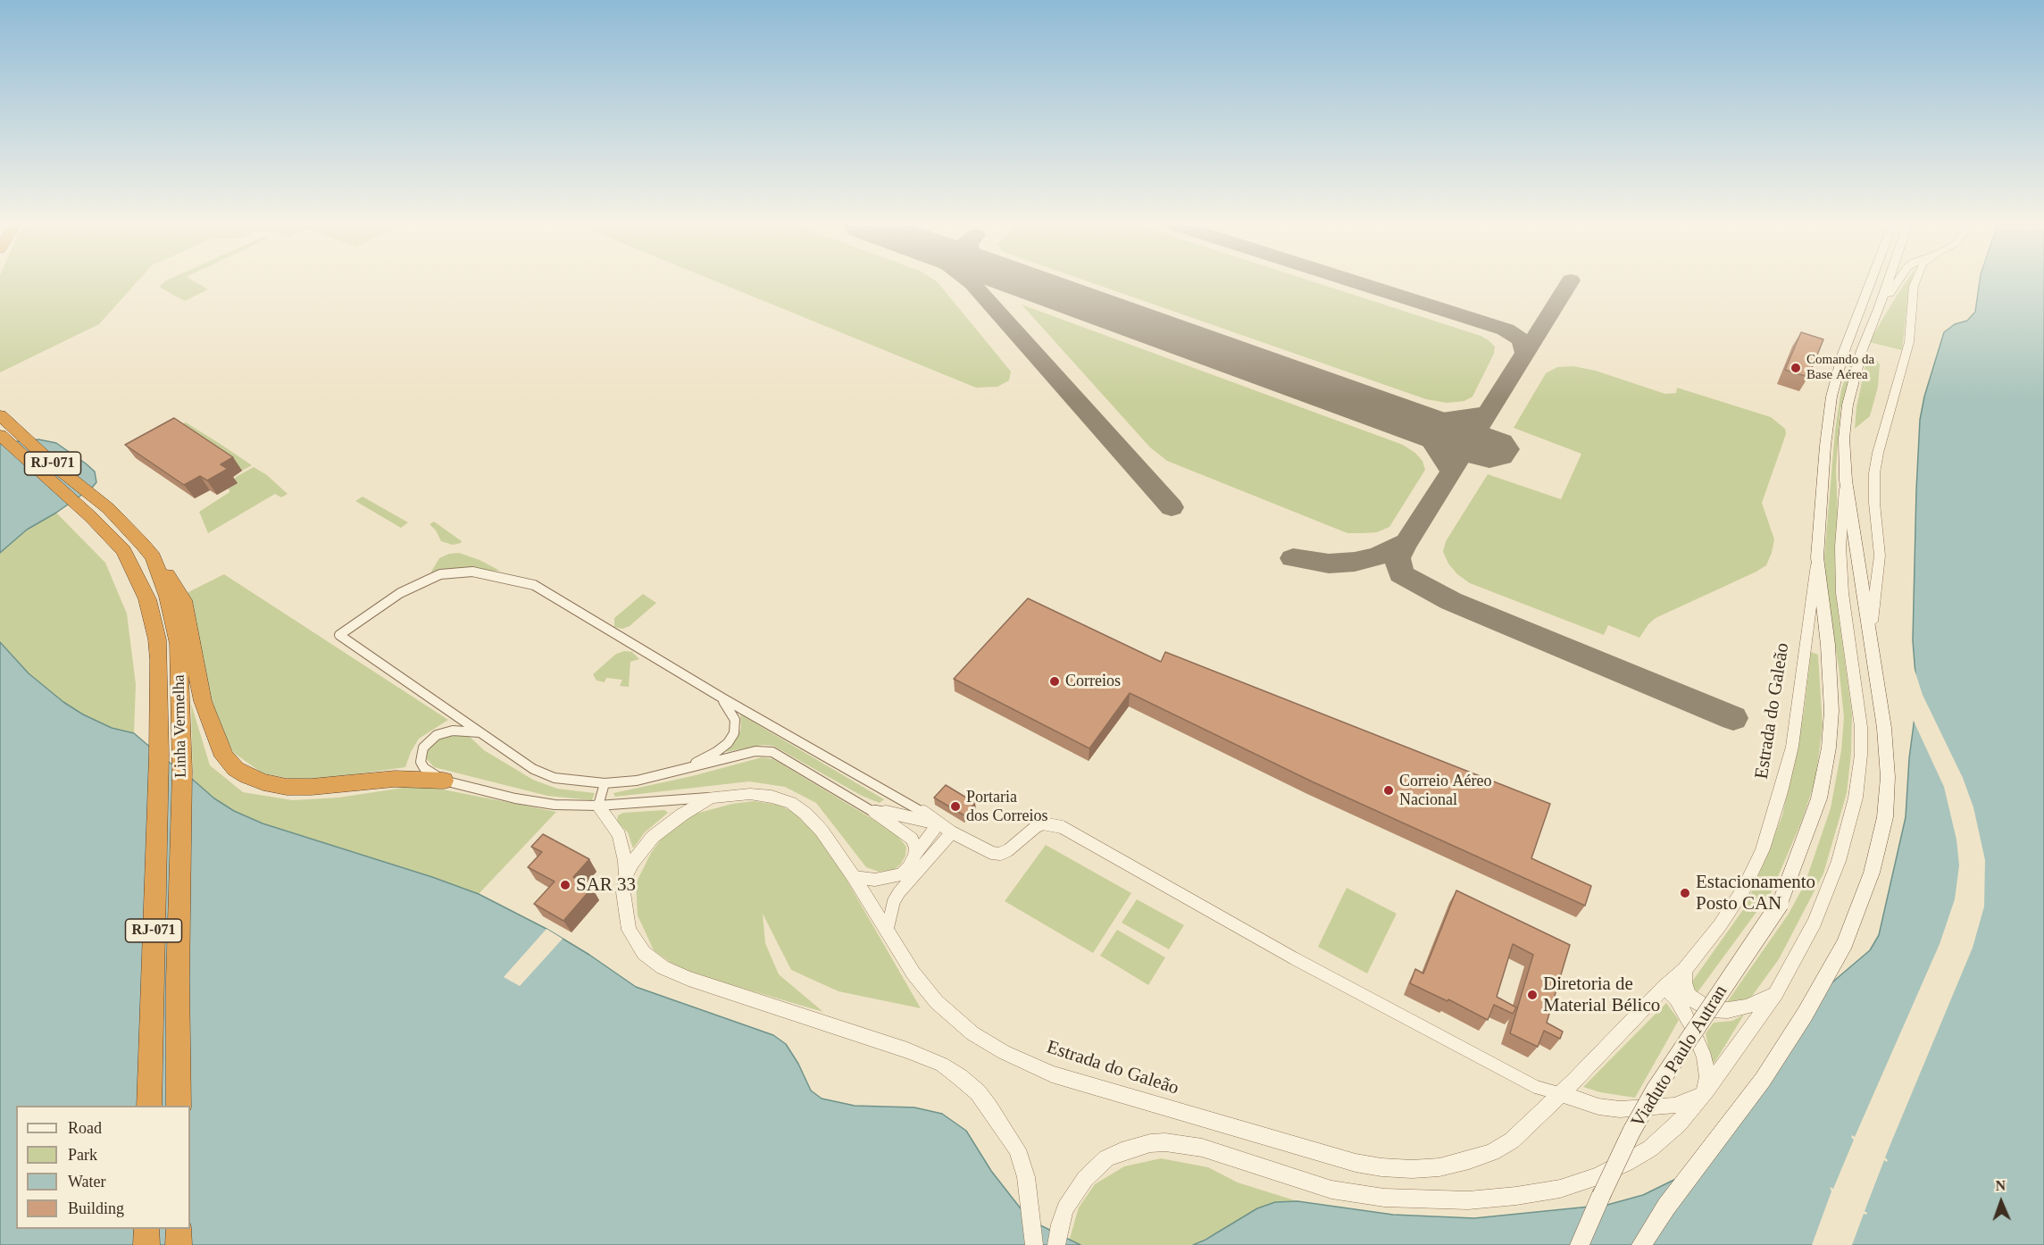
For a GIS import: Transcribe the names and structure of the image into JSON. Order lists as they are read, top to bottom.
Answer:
{
  "streets": {
    "highway": ["RJ-071", "Linha Vermelha"],
    "main road": ["Estrada do Galeão", "Viaduto Paulo Autran"]
  },
  "crossings": [
    ["Estrada do Galeão", "Viaduto Paulo Autran"]
  ],
  "places": [
    "Comando da Base Aérea",
    "Correios",
    "Correio Aéreo Nacional",
    "Portaria dos Correios",
    "SAR 33",
    "Estacionamento Posto CAN",
    "Diretoria de Material Bélico"
  ],
  "legend": [
    "Road",
    "Park",
    "Water",
    "Building"
  ],
  "north": "top"
}
